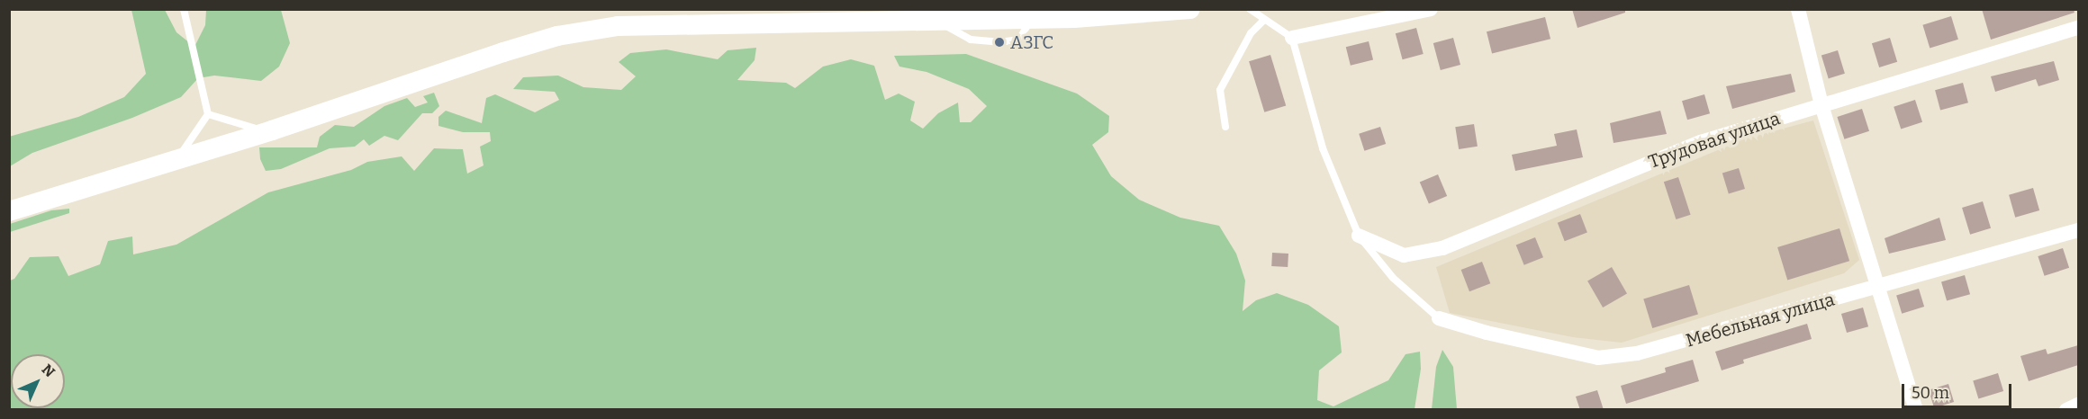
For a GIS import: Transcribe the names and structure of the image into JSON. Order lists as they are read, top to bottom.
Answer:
{
  "streets": {
    "street": ["Трудовая улица", "Мебельная улица"]
  },
  "places": ["АЗГС"],
  "scale_bar": "50 m",
  "north": "top right"
}
